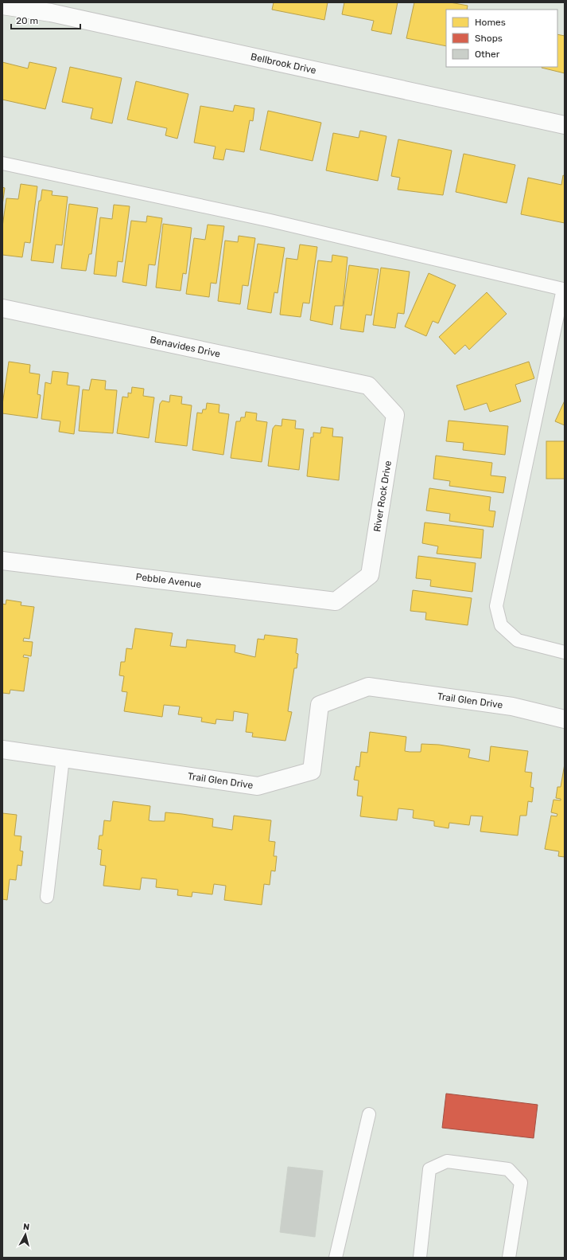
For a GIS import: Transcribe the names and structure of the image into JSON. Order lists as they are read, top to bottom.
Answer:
{
  "streets": {
    "street": [
      "Bellbrook Drive",
      "Benavides Drive",
      "River Rock Drive",
      "Pebble Avenue",
      "Trail Glen Drive"
    ]
  },
  "crossings": [
    ["Benavides Drive", "River Rock Drive"],
    ["River Rock Drive", "Pebble Avenue"]
  ],
  "legend": ["Homes", "Shops", "Other"],
  "scale_bar": "20 m",
  "north": "top"
}
